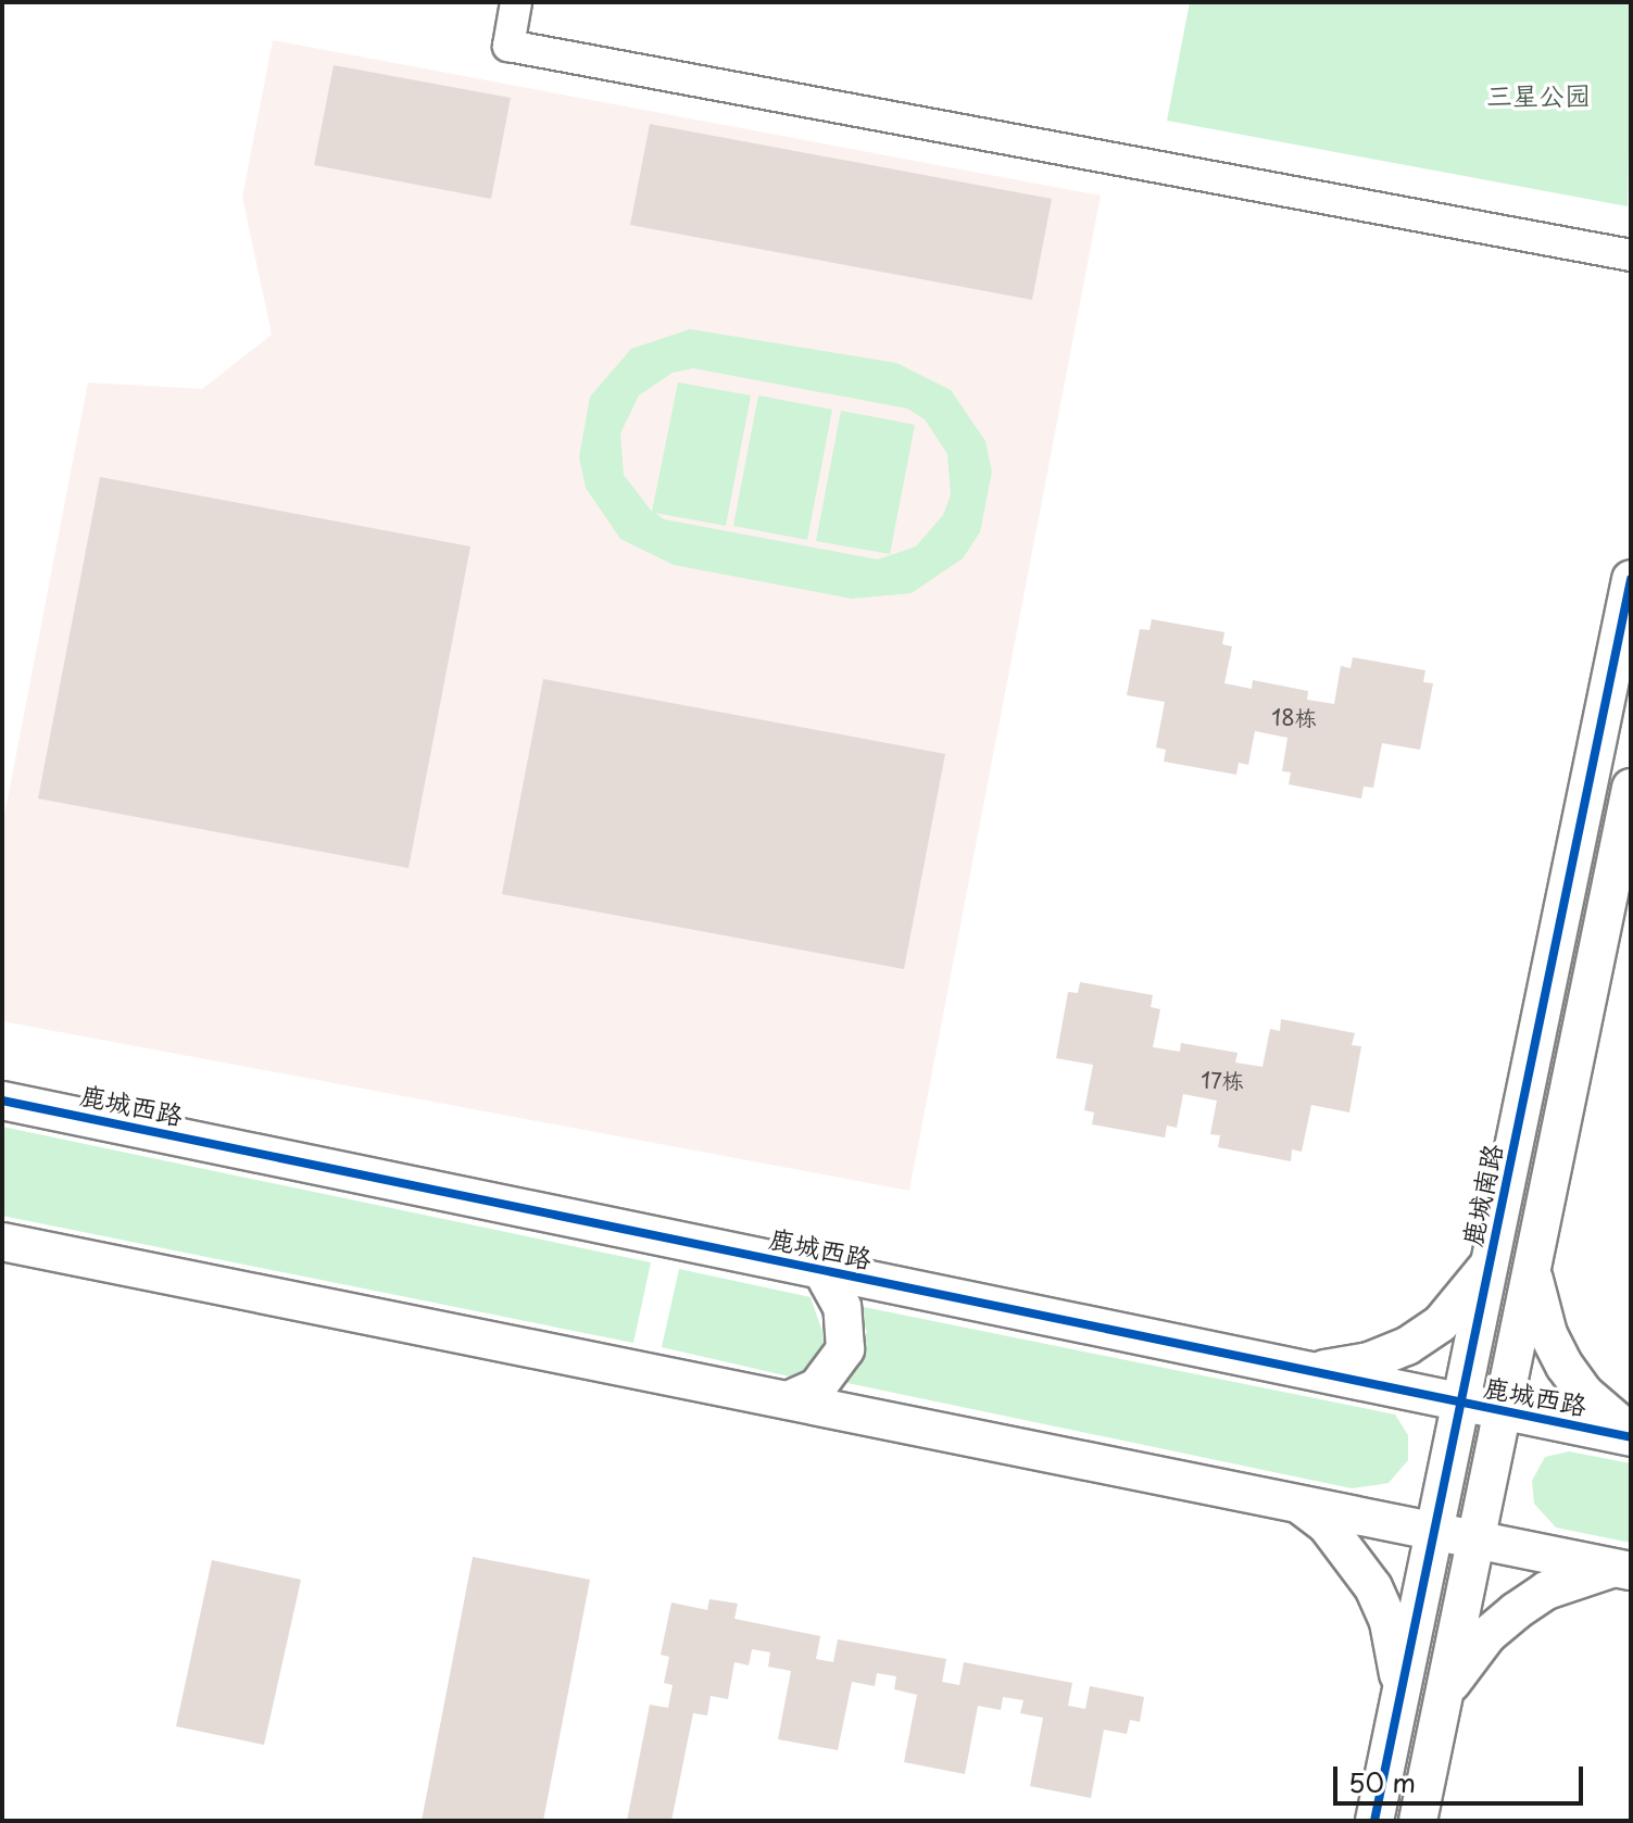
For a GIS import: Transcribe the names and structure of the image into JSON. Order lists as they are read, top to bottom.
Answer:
{
  "streets": {
    "street": ["鹿城西路", "鹿城南路"]
  },
  "crossings": [
    ["鹿城西路", "鹿城南路"]
  ],
  "parks": ["三星公园"],
  "house_numbers": ["18栋", "17栋"],
  "scale_bar": "50 m"
}
